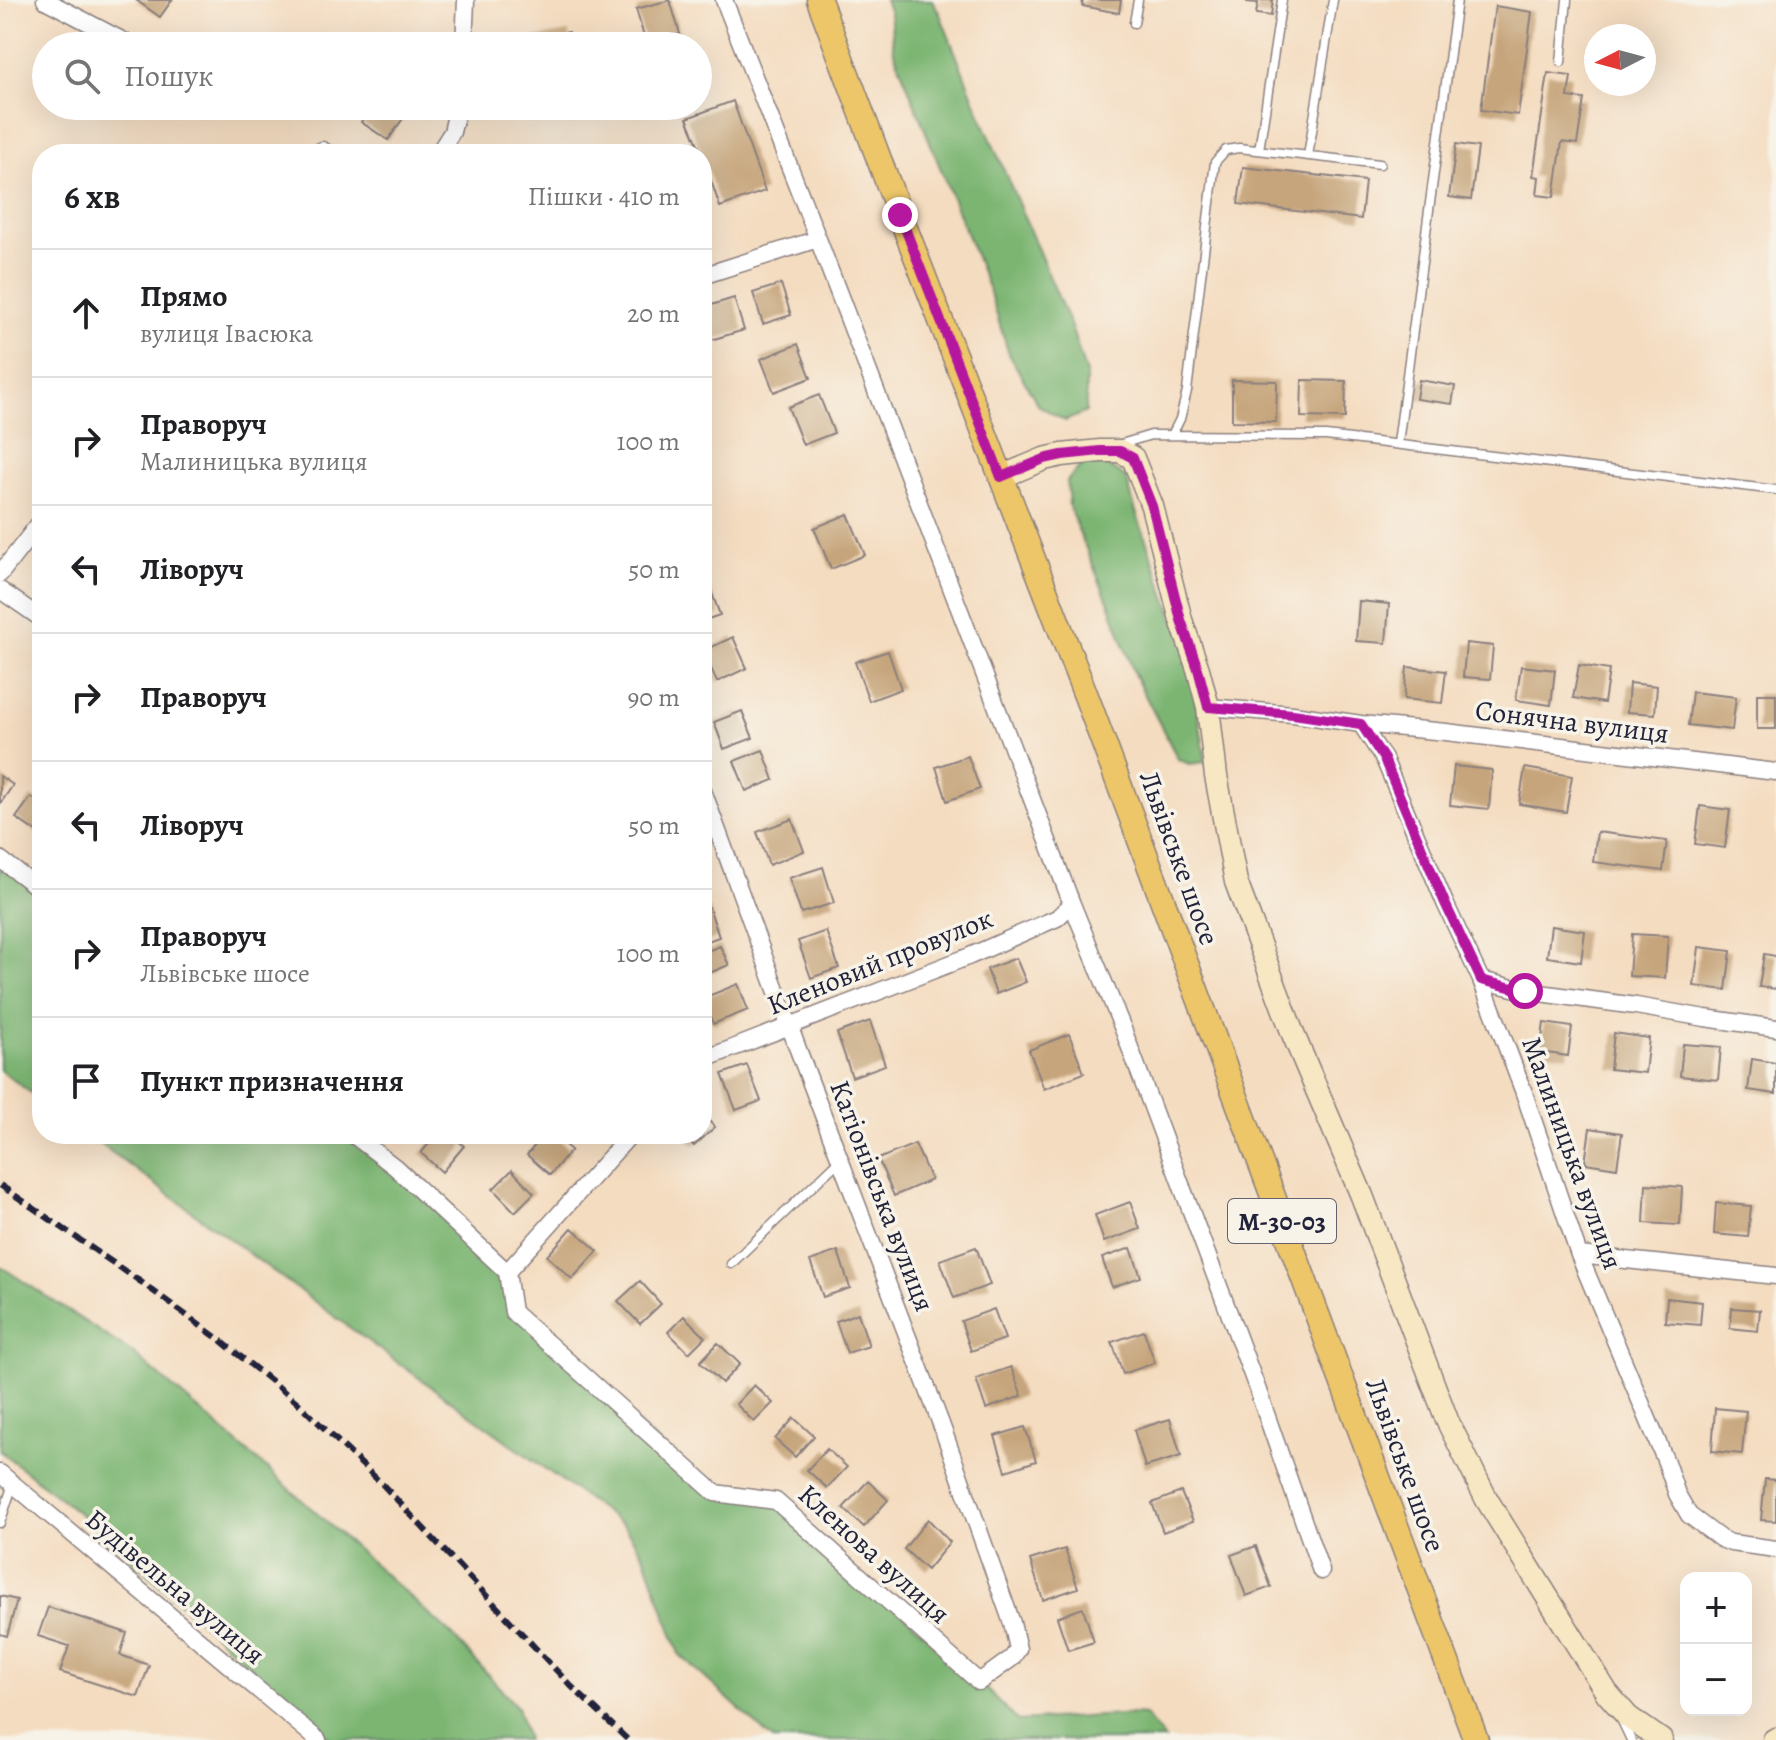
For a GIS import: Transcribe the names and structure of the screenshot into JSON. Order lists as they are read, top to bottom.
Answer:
{
  "streets": {
    "main road": ["Львівське шосе", "М-30-03"],
    "street": [
      "Сонячна вулиця",
      "Кленовий провулок",
      "Малиницька вулиця",
      "Катіонівська вулиця",
      "Кленова вулиця",
      "Будівельна вулиця"
    ]
  },
  "crossings": [
    ["Сонячна вулиця", "Малиницька вулиця"],
    ["Кленовий провулок", "Катіонівська вулиця"],
    ["Катіонівська вулиця", "Кленова вулиця"]
  ],
  "north": "left",
  "page": {
    "search": "Пошук",
    "heading": ["6 хв", "Пішки · 410 m"],
    "list": [
      ["Прямо", "вулиця Івасюка", "20 m"],
      ["Праворуч", "Малиницька вулиця", "100 m"],
      ["Ліворуч", "50 m"],
      ["Праворуч", "90 m"],
      ["Ліворуч", "50 m"],
      ["Праворуч", "Львівське шосе", "100 m"],
      "Пункт призначення"
    ],
    "map_buttons": ["+", "−"]
  }
}
